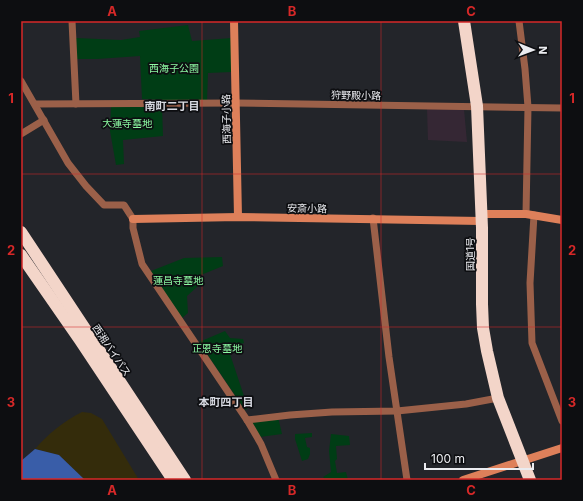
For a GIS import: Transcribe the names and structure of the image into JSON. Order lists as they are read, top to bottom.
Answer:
{
  "streets": {
    "highway": ["国道1号", "西湘バイパス"],
    "street": ["狩野殿小路", "西海子小路", "安斎小路"]
  },
  "crossings": [
    ["狩野殿小路", "西海子小路"],
    ["狩野殿小路", "国道1号"],
    ["西海子小路", "安斎小路"],
    ["安斎小路", "国道1号"]
  ],
  "districts": ["南町二丁目", "本町四丁目"],
  "parks": [
    "西海子公園",
    "大蓮寺墓地",
    "蓮昌寺墓地",
    "正恩寺墓地"
  ],
  "scale_bar": "100 m",
  "north": "right",
  "grid": {
    "columns": ["A", "B", "C"],
    "rows": ["1", "2", "3"]
  }
}
